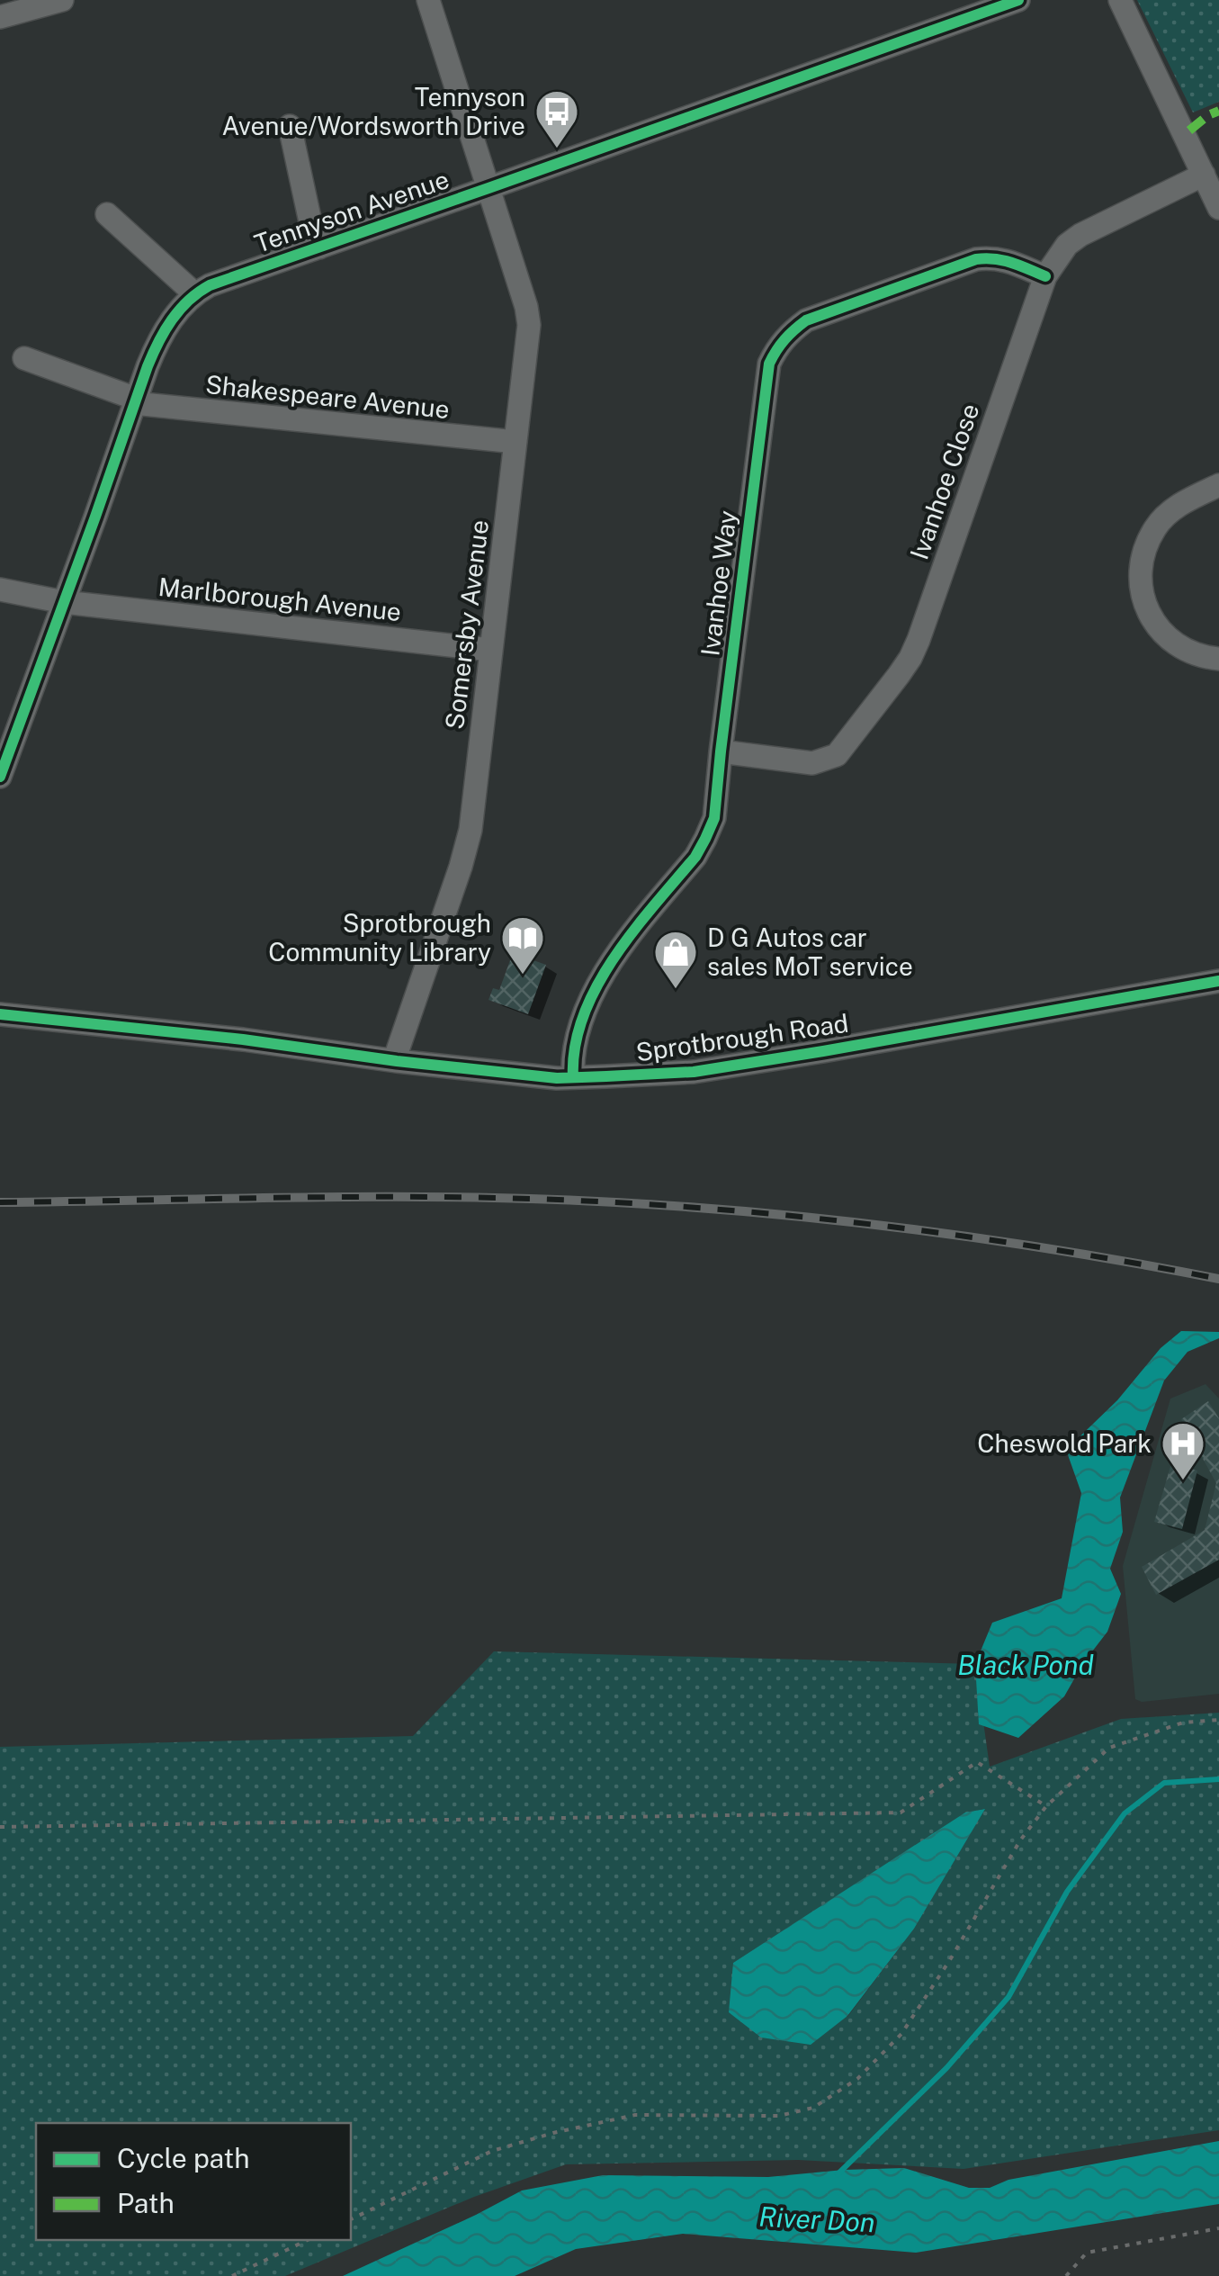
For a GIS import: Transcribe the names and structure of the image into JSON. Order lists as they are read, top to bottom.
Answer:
{
  "streets": {
    "street": [
      "Tennyson Avenue",
      "Shakespeare Avenue",
      "Ivanhoe Close",
      "Ivanhoe Way",
      "Marlborough Avenue",
      "Somersby Avenue",
      "Sprotbrough Road"
    ]
  },
  "crossings": [
    ["Tennyson Avenue", "Shakespeare Avenue"],
    ["Tennyson Avenue", "Marlborough Avenue"],
    ["Tennyson Avenue", "Somersby Avenue"],
    ["Shakespeare Avenue", "Somersby Avenue"],
    ["Ivanhoe Close", "Ivanhoe Way"],
    ["Ivanhoe Way", "Sprotbrough Road"],
    ["Marlborough Avenue", "Somersby Avenue"],
    ["Somersby Avenue", "Sprotbrough Road"]
  ],
  "water": ["Black Pond", "River Don"],
  "places": {
    "bus stop": ["Tennyson Avenue/Wordsworth Drive"],
    "library": ["Sprotbrough Community Library"],
    "shop": ["D G Autos car sales MoT service"],
    "hospital": ["Cheswold Park"]
  },
  "legend": ["Cycle path", "Path"]
}
